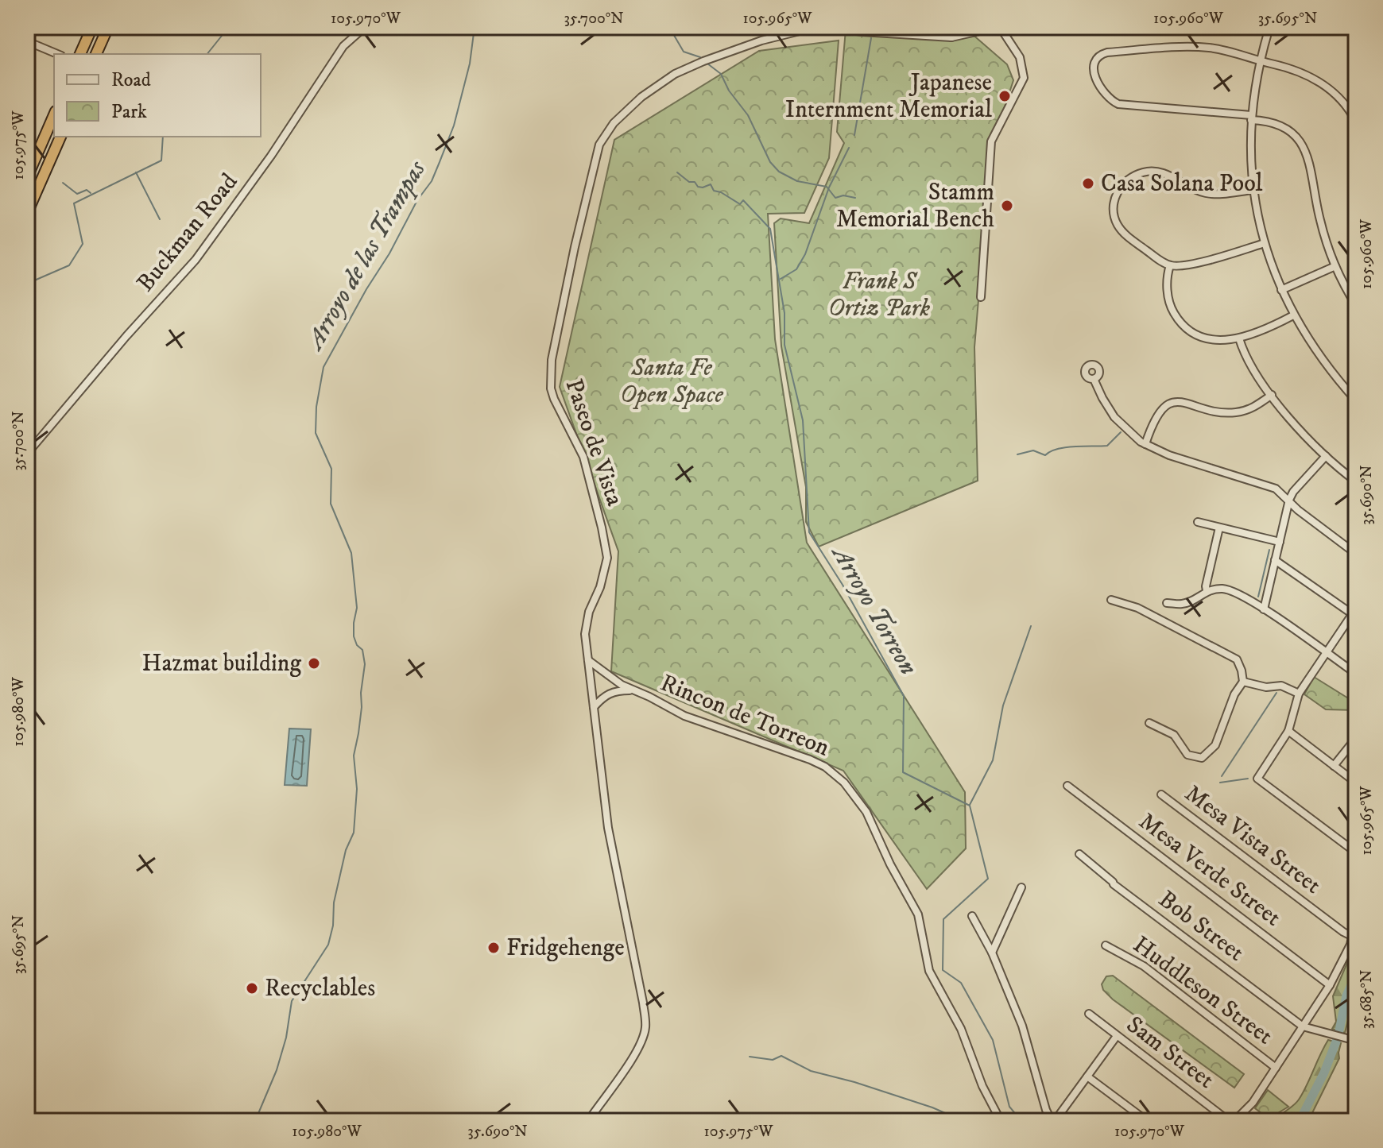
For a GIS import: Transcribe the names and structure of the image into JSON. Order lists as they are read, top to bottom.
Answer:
{
  "streets": {
    "street": [
      "Buckman Road",
      "Paseo de Vista",
      "Rincon de Torreon",
      "Mesa Vista Street",
      "Mesa Verde Street",
      "Bob Street",
      "Huddleson Street",
      "Sam Street"
    ]
  },
  "crossings": [
    ["Paseo de Vista", "Rincon de Torreon"]
  ],
  "water": ["Arroyo de las Trampas", "Arroyo Torreon"],
  "parks": ["Frank S Ortiz Park", "Santa Fe Open Space"],
  "places": [
    "Japanese Internment Memorial",
    "Casa Solana Pool",
    "Stamm Memorial Bench",
    "Hazmat building",
    "Fridgehenge",
    "Recyclables"
  ],
  "legend": ["Road", "Park"],
  "coordinates": [
    "105.970°W",
    "35.700°N",
    "105.965°W",
    "105.960°W",
    "35.695°N",
    "105.975°W",
    "35.690°N",
    "105.980°W",
    "35.685°N"
  ]
}
